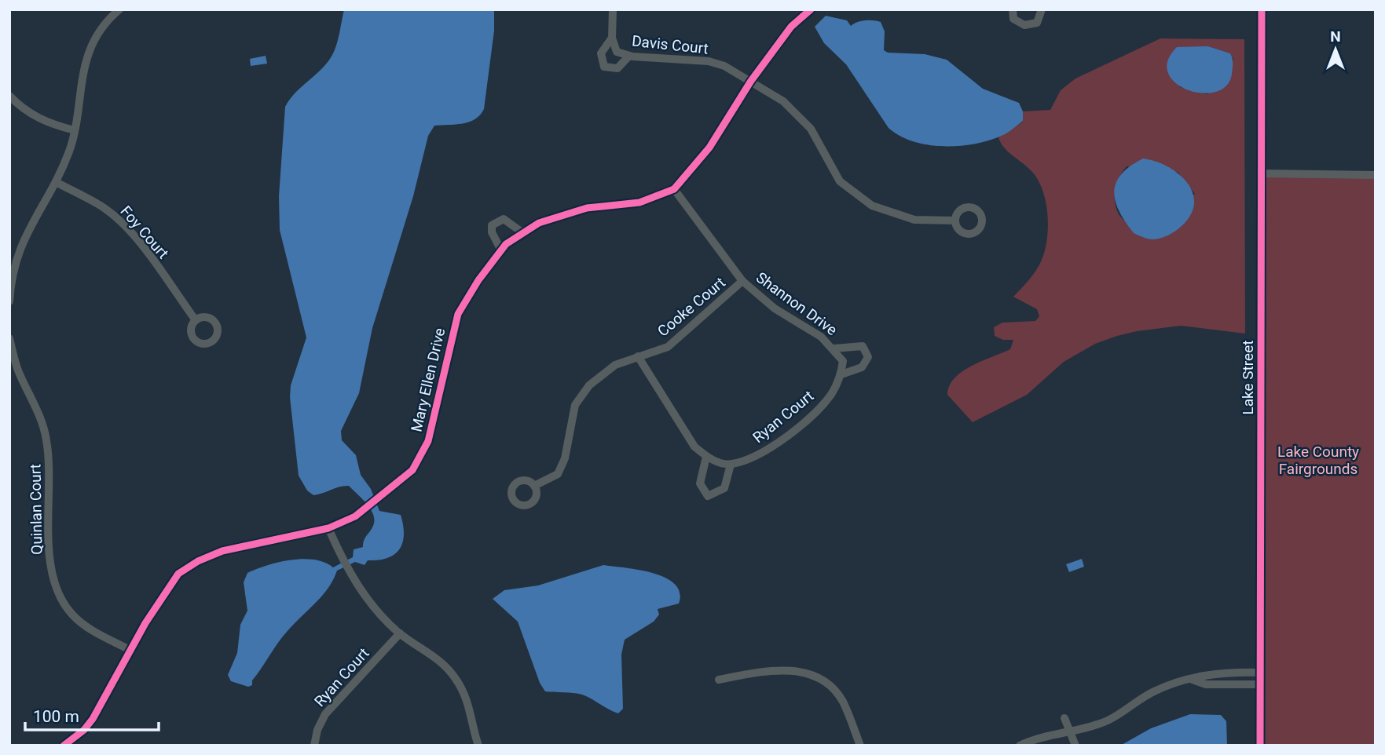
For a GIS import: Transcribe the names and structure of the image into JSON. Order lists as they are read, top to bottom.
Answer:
{
  "streets": {
    "street": [
      "Davis Court",
      "Foy Court",
      "Shannon Drive",
      "Cooke Court",
      "Lake Street",
      "Mary Ellen Drive",
      "Ryan Court",
      "Quinlan Court"
    ]
  },
  "crossings": [
    ["Davis Court", "Mary Ellen Drive"],
    ["Shannon Drive", "Cooke Court"],
    ["Shannon Drive", "Mary Ellen Drive"],
    ["Shannon Drive", "Ryan Court"],
    ["Mary Ellen Drive", "Quinlan Court"]
  ],
  "parks": ["Lake County Fairgrounds"],
  "scale_bar": "100 m",
  "north": "top"
}
